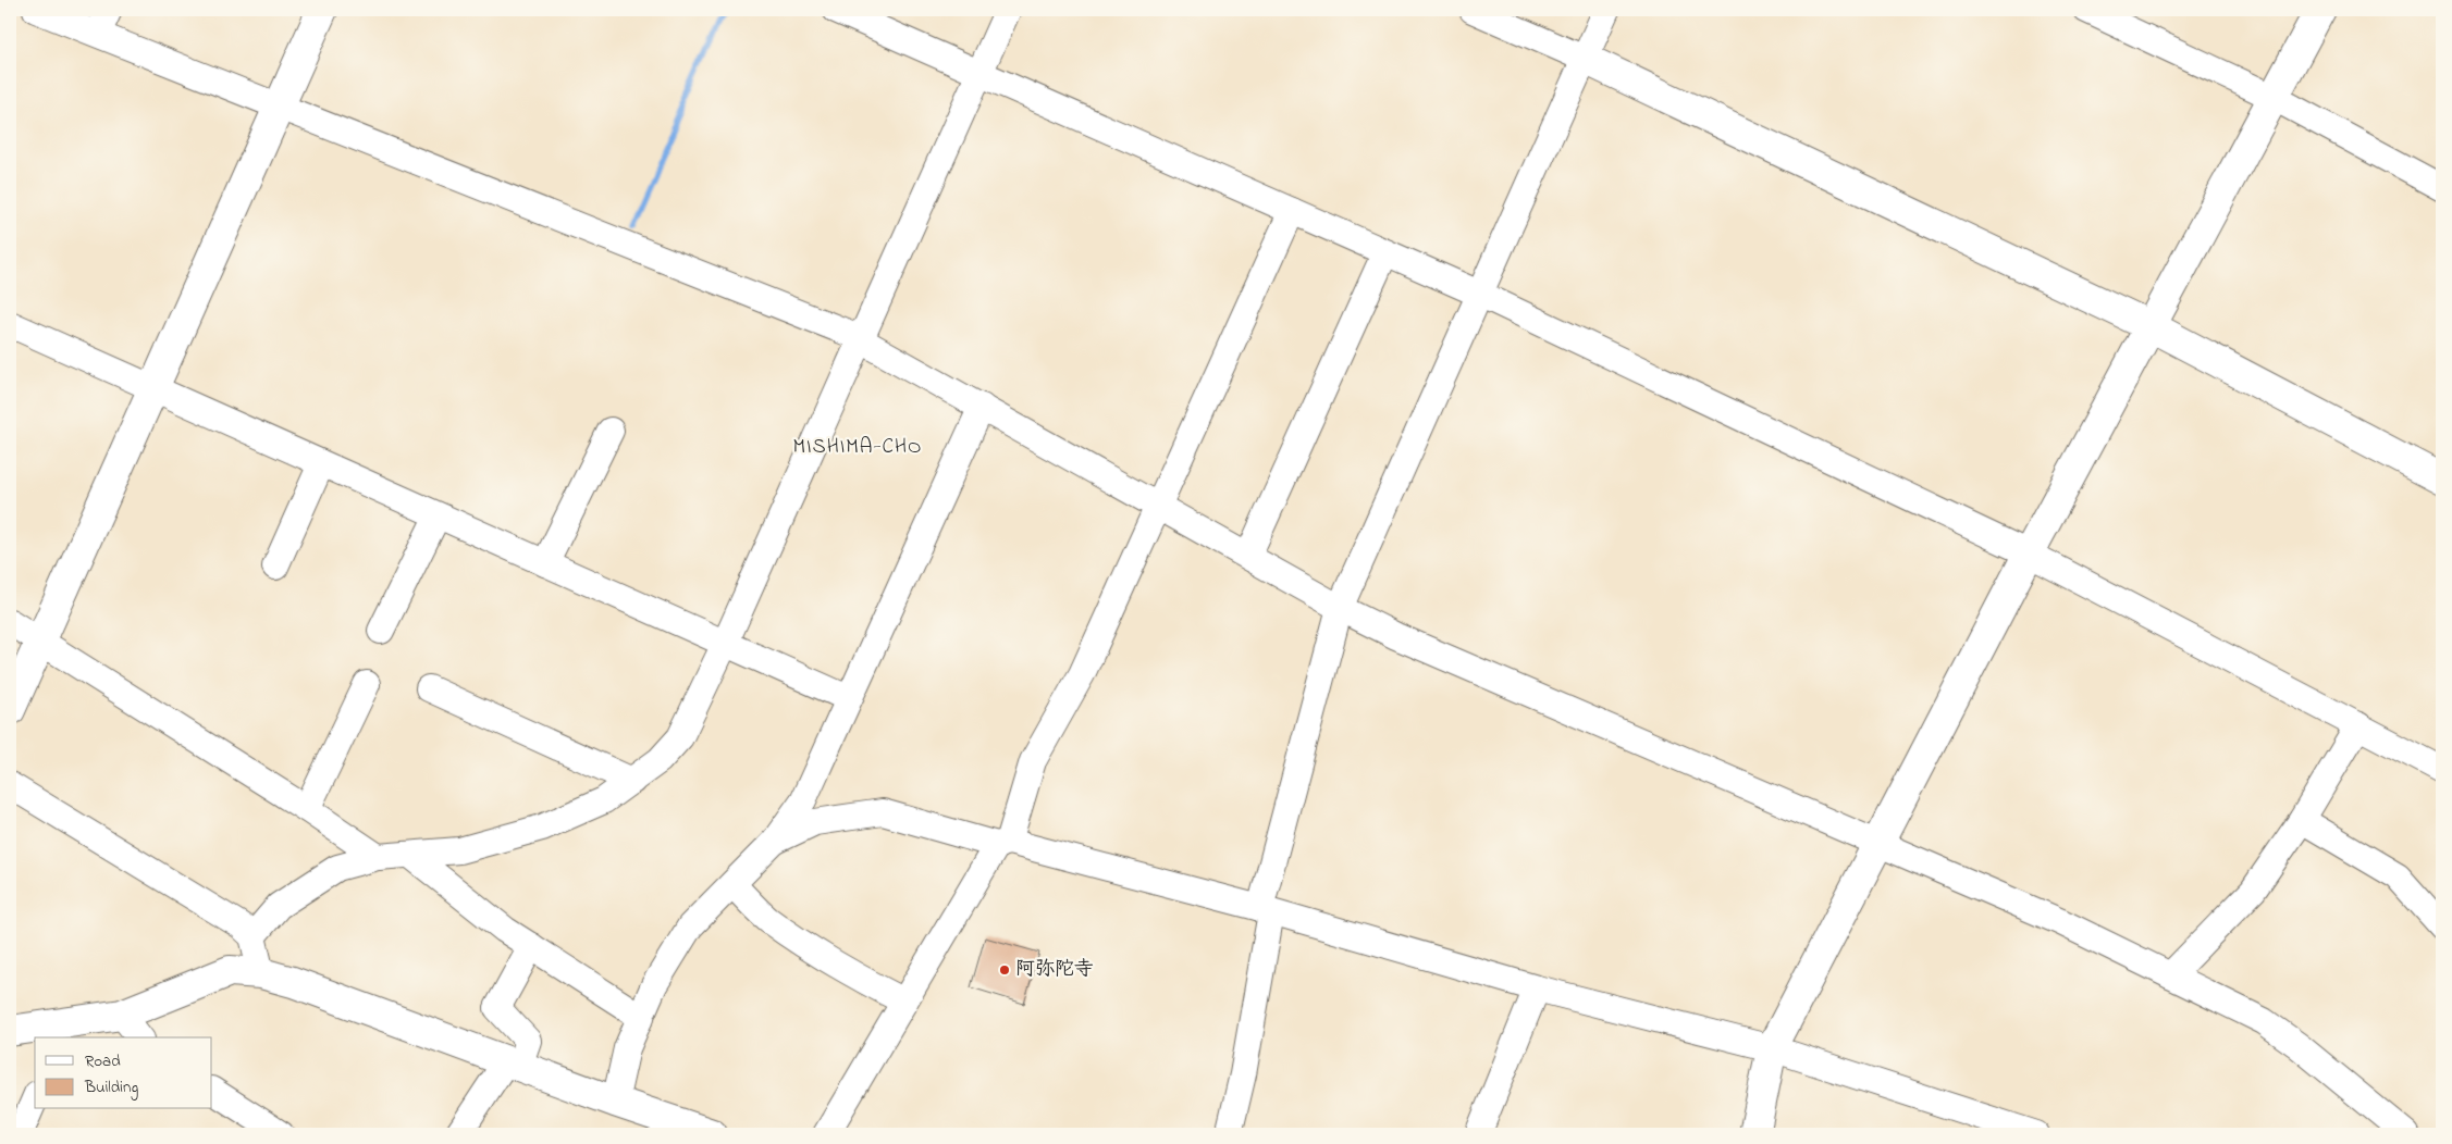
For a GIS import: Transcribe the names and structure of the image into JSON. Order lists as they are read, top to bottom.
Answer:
{
  "districts": ["MISHIMA-CHO"],
  "places": ["阿弥陀寺"],
  "legend": ["Road", "Building"]
}
